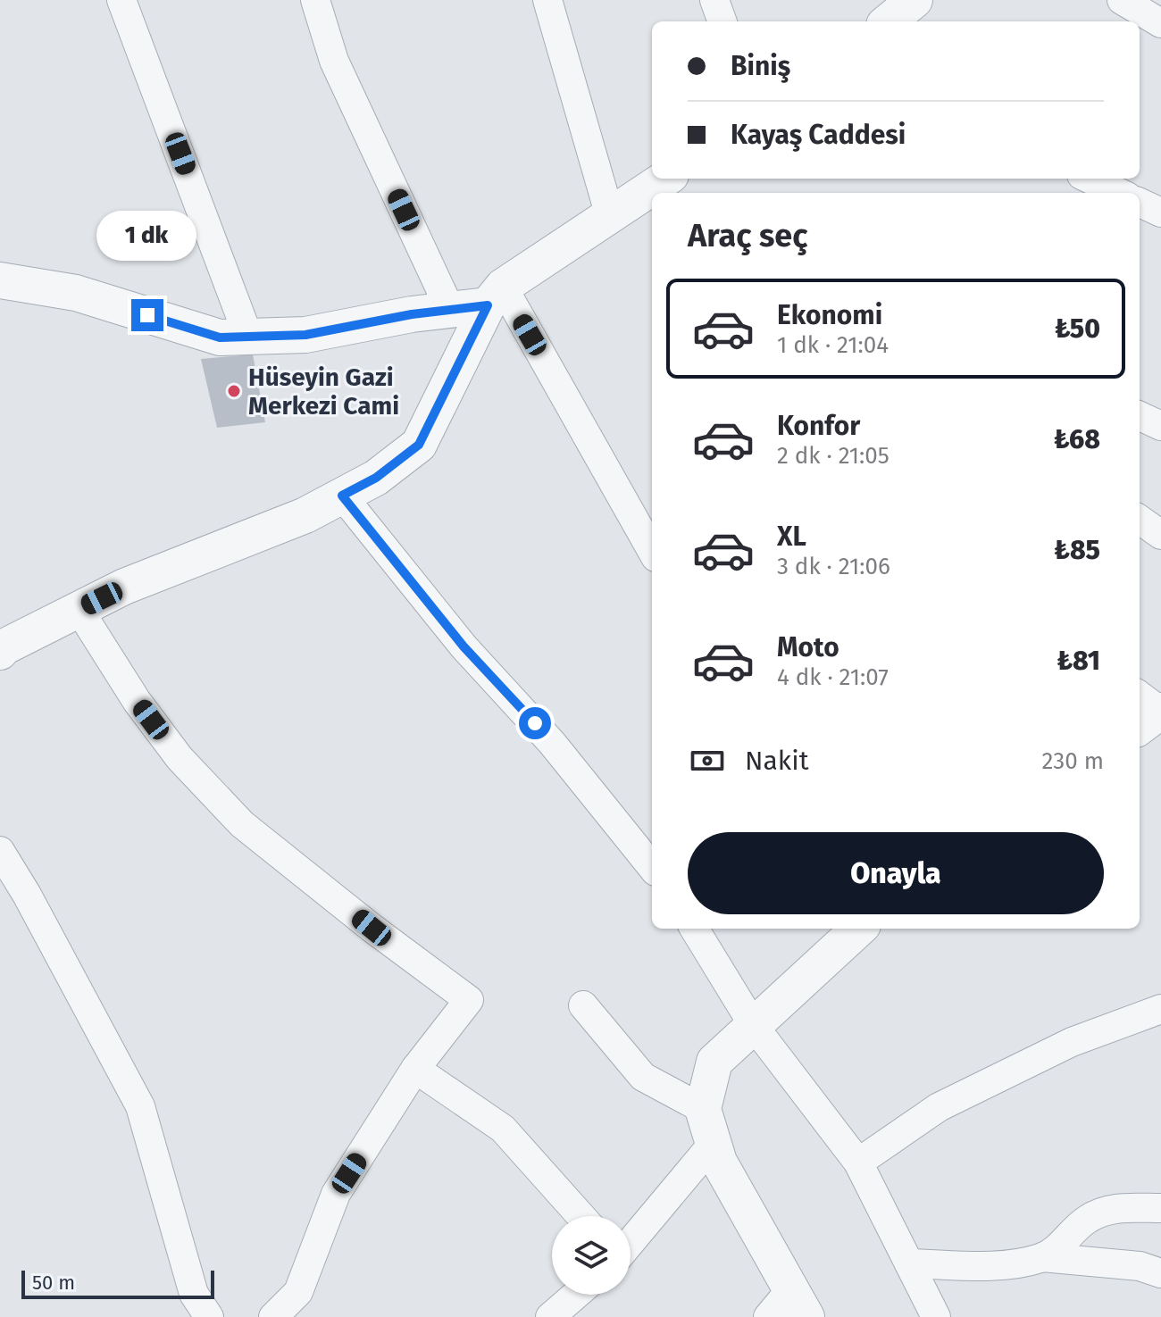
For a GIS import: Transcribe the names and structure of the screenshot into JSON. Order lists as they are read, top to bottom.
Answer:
{
  "places": ["Hüseyin Gazi Merkezi Cami"],
  "scale_bar": "50 m",
  "page": {
    "banner": ["Biniş", "Kayaş Caddesi"],
    "heading": "Araç seç",
    "bubble": "1 dk",
    "list": [
      {
        "name": "Ekonomi",
        "note": "1 dk · 21:04",
        "value": "₺50"
      },
      {
        "name": "Konfor",
        "note": "2 dk · 21:05",
        "value": "₺68"
      },
      {
        "name": "XL",
        "note": "3 dk · 21:06",
        "value": "₺85"
      },
      {
        "name": "Moto",
        "note": "4 dk · 21:07",
        "value": "₺81"
      }
    ],
    "pay": ["Nakit", "230 m"],
    "buttons": "Onayla",
    "scale": "50 m"
  }
}
